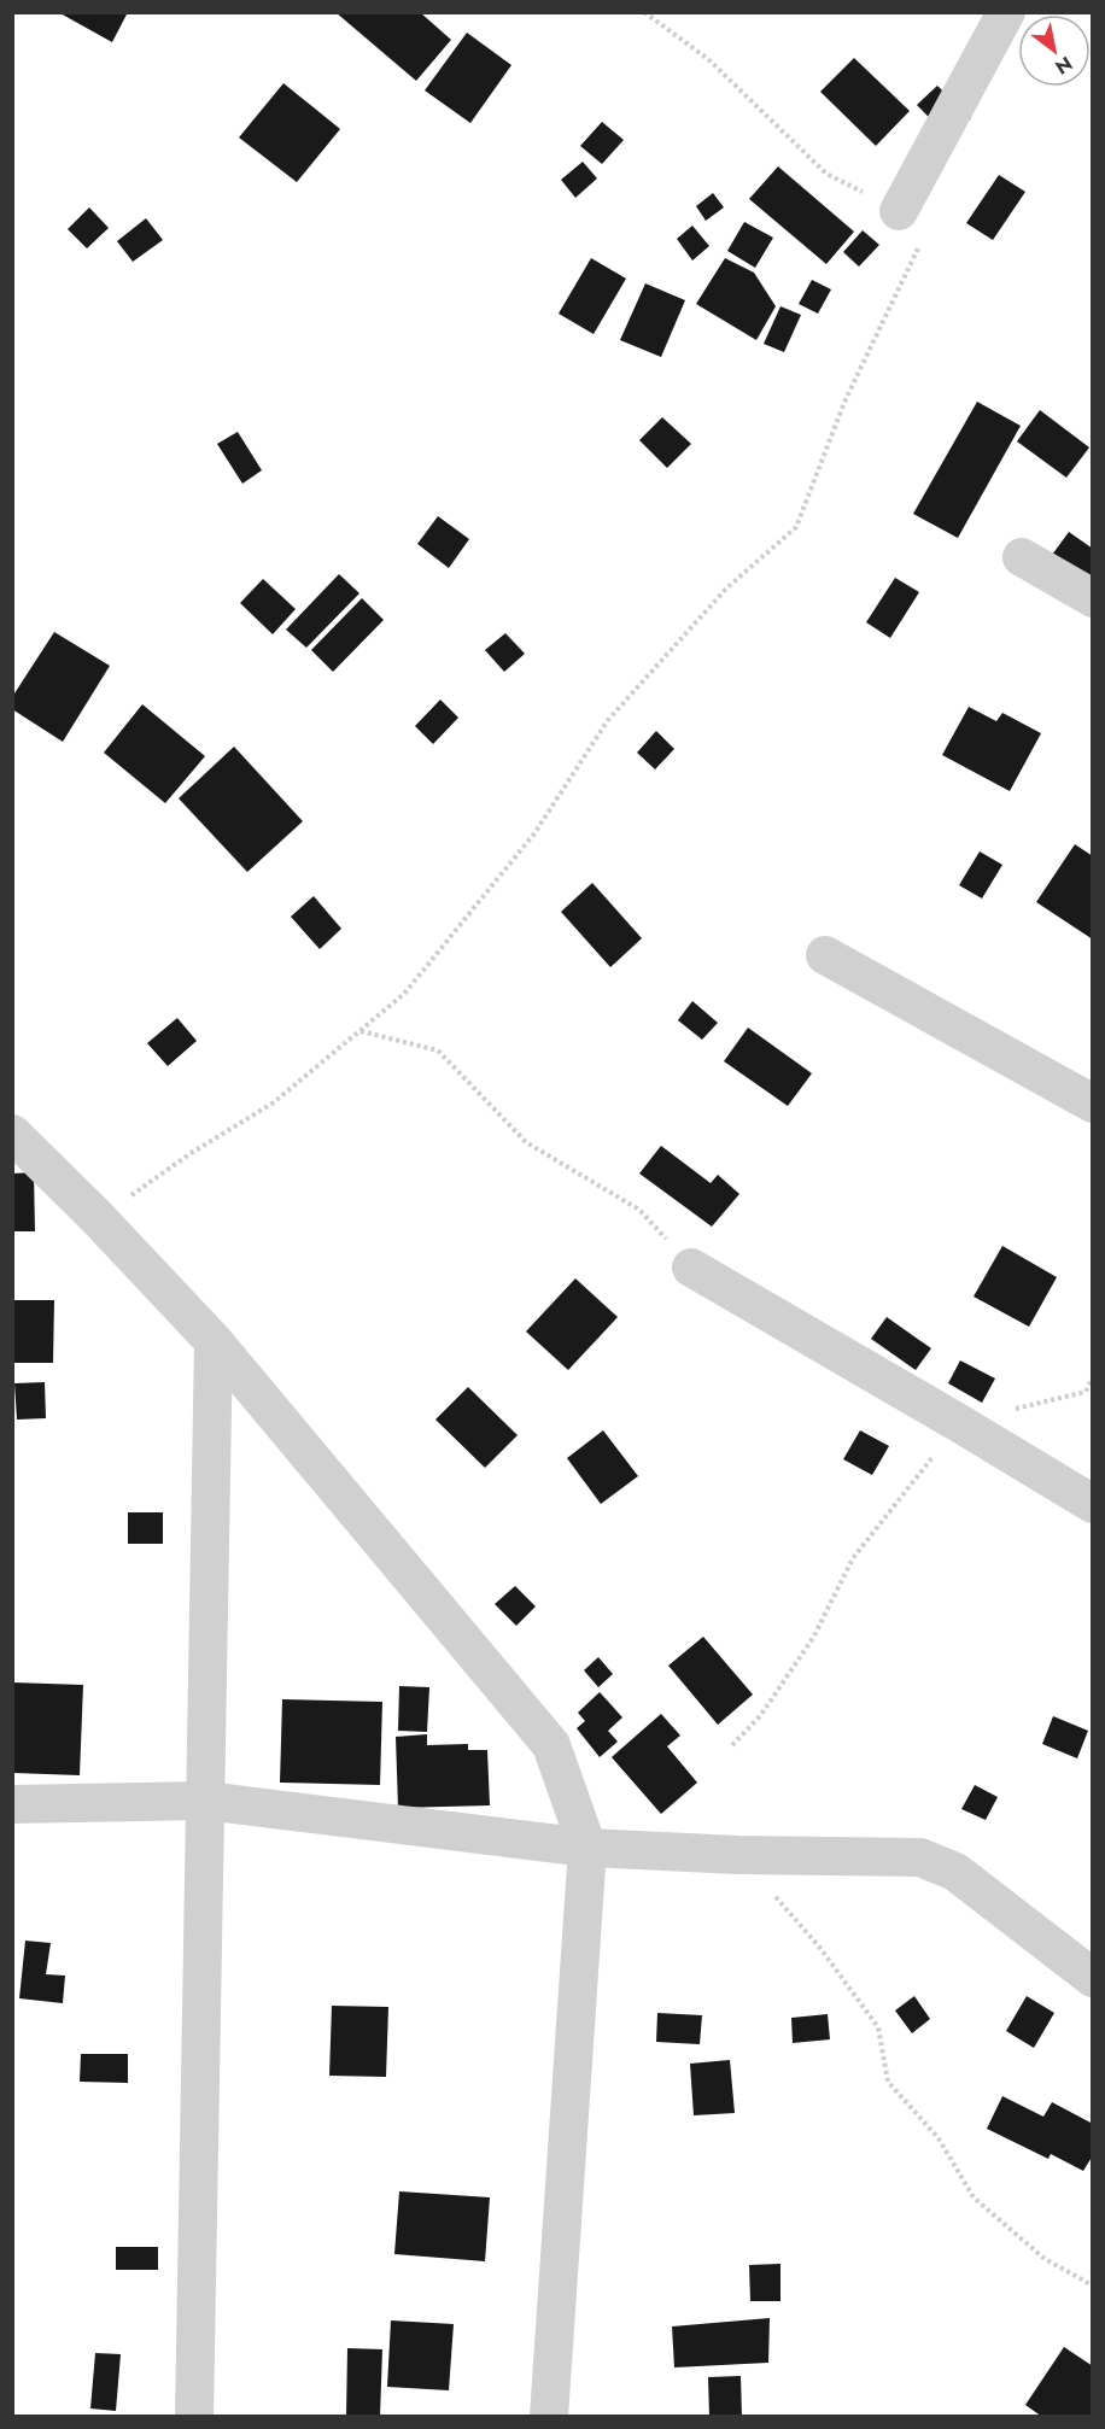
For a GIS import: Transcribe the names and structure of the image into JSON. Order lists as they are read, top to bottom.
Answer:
{
  "north": "bottom right"
}
